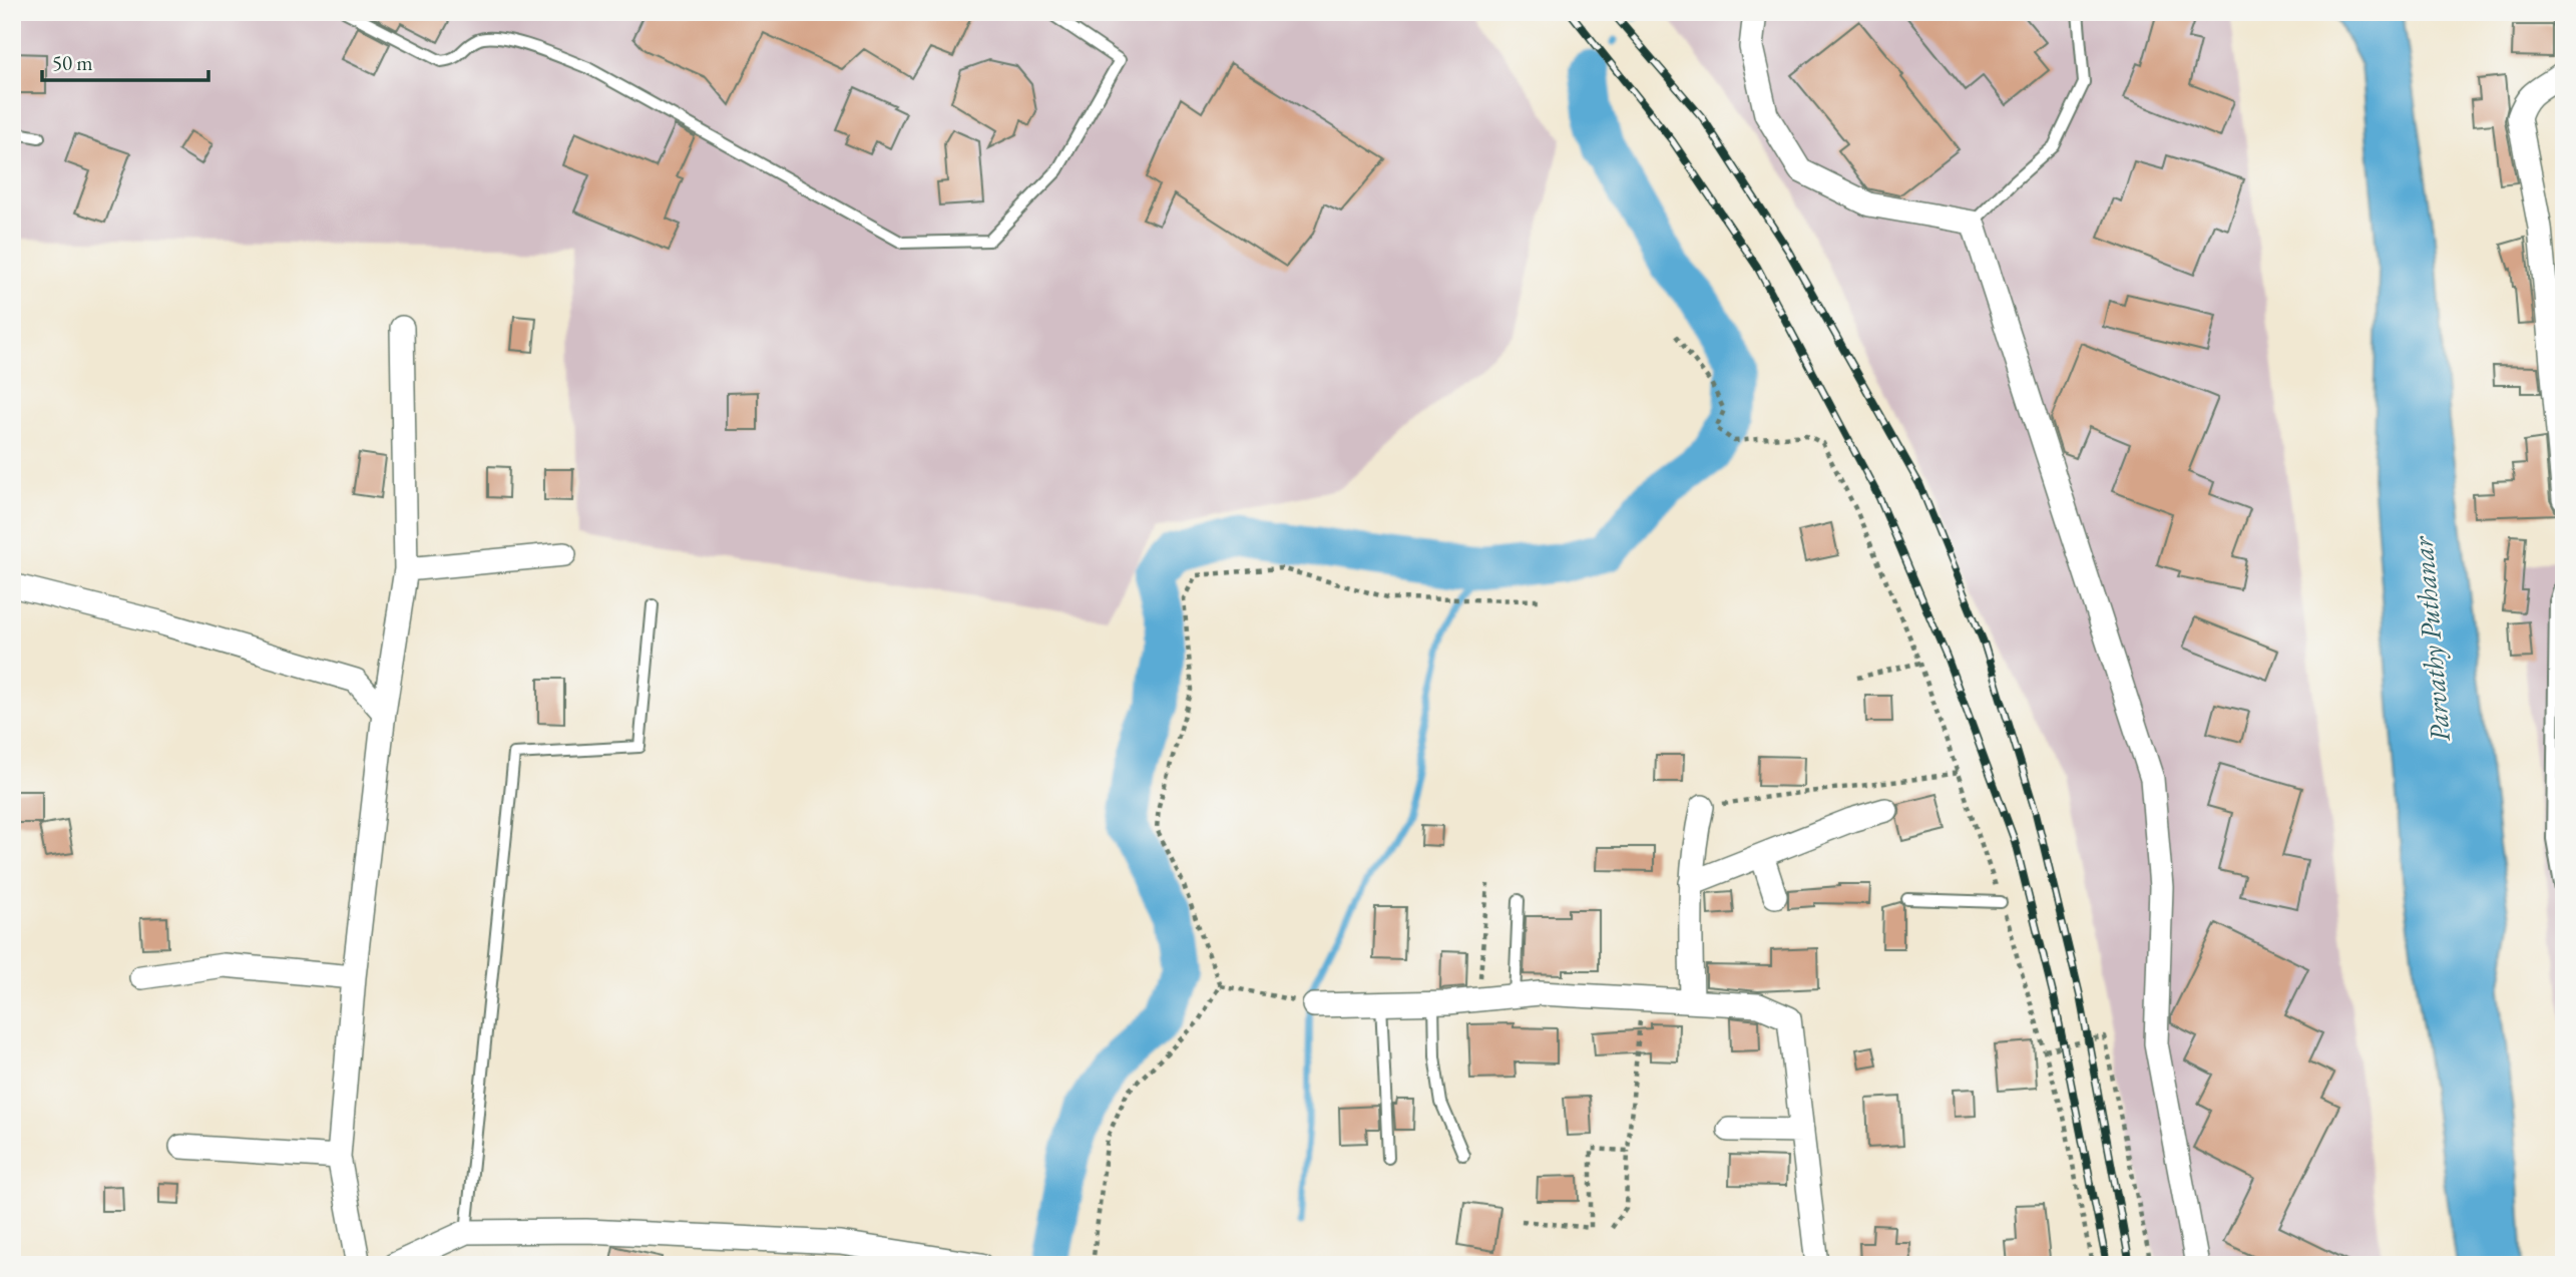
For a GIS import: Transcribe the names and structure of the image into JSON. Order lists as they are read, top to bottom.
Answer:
{
  "water": ["Parvathy Puthanar"],
  "scale_bar": "50 m"
}
